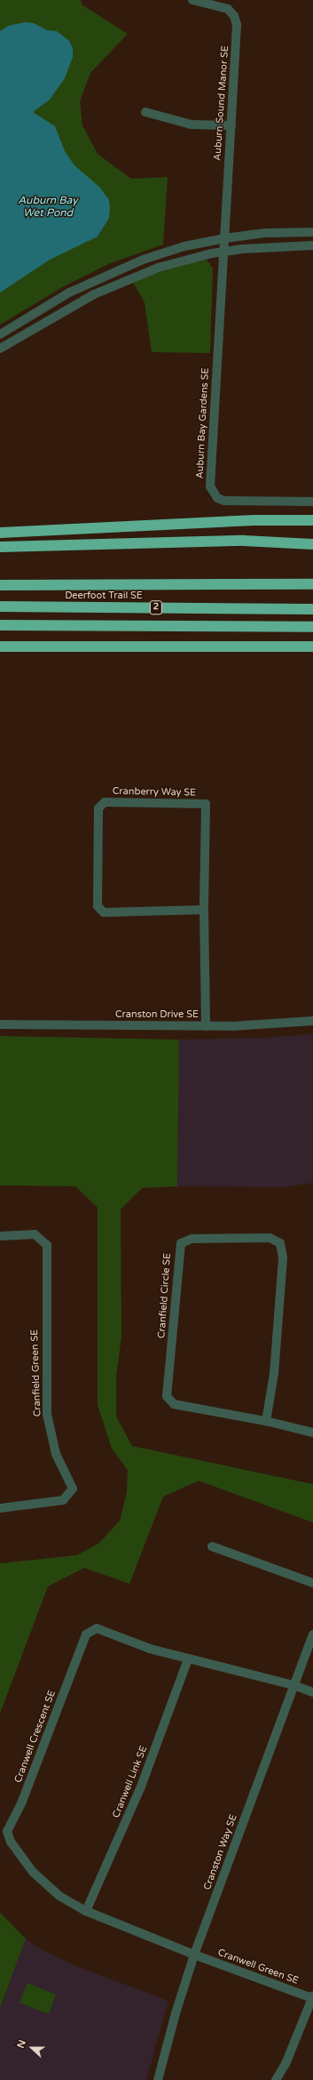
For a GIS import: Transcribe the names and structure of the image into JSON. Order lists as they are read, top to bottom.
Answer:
{
  "streets": {
    "highway": ["Deerfoot Trail SE", "2"],
    "street": [
      "Auburn Sound Manor SE",
      "Auburn Bay Gardens SE",
      "Cranberry Way SE",
      "Cranston Drive SE",
      "Cranfield Circle SE",
      "Cranfield Green SE",
      "Cranwell Crescent SE",
      "Cranwell Link SE",
      "Cranston Way SE",
      "Cranwell Green SE"
    ]
  },
  "crossings": [
    ["Auburn Sound Manor SE", "Auburn Bay Gardens SE"],
    ["Cranberry Way SE", "Cranston Drive SE"],
    ["Cranwell Crescent SE", "Cranwell Link SE"],
    ["Cranwell Crescent SE", "Cranston Way SE"],
    ["Cranwell Crescent SE", "Cranwell Green SE"],
    ["Cranston Way SE", "Cranwell Green SE"]
  ],
  "water": ["Auburn Bay Wet Pond"],
  "north": "left"
}
